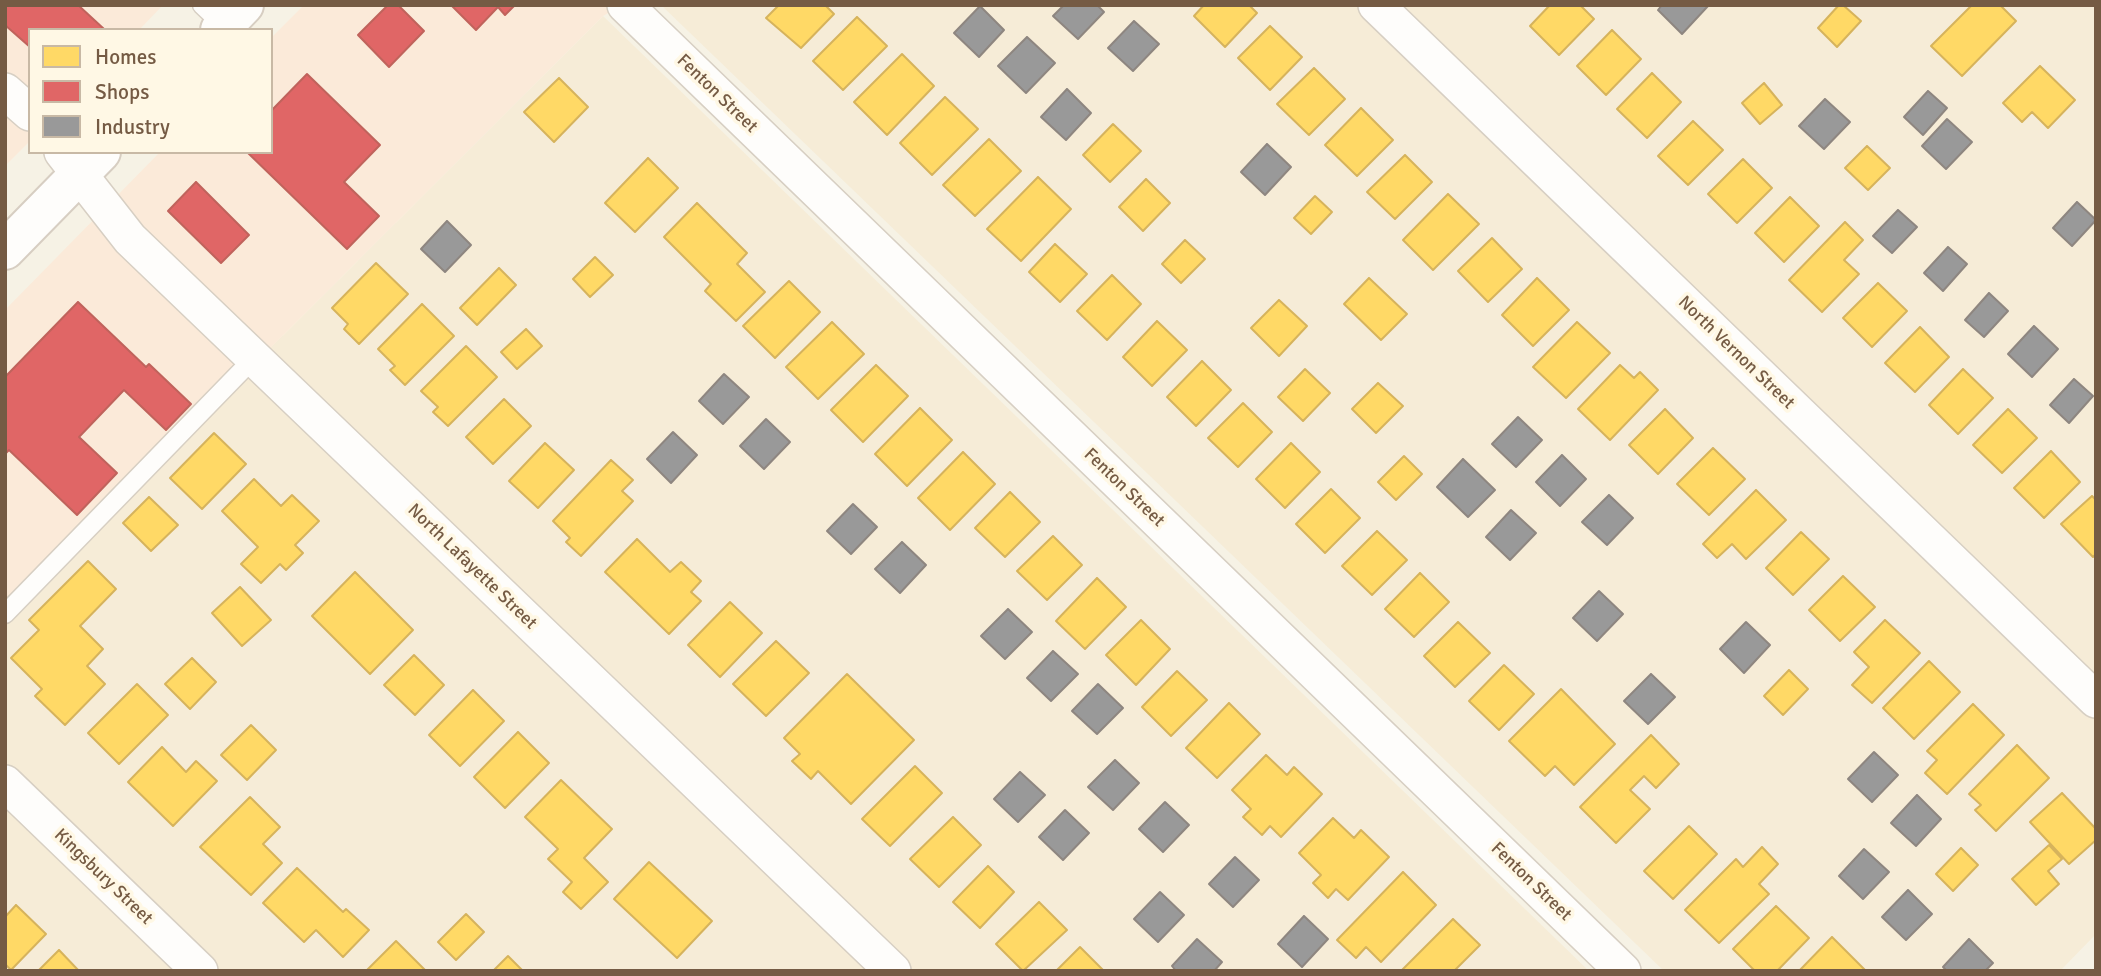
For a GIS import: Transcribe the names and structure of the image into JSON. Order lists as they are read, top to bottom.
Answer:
{
  "streets": {
    "street": [
      "Fenton Street",
      "North Vernon Street",
      "North Lafayette Street",
      "Kingsbury Street"
    ]
  },
  "legend": ["Homes", "Shops", "Industry"]
}
